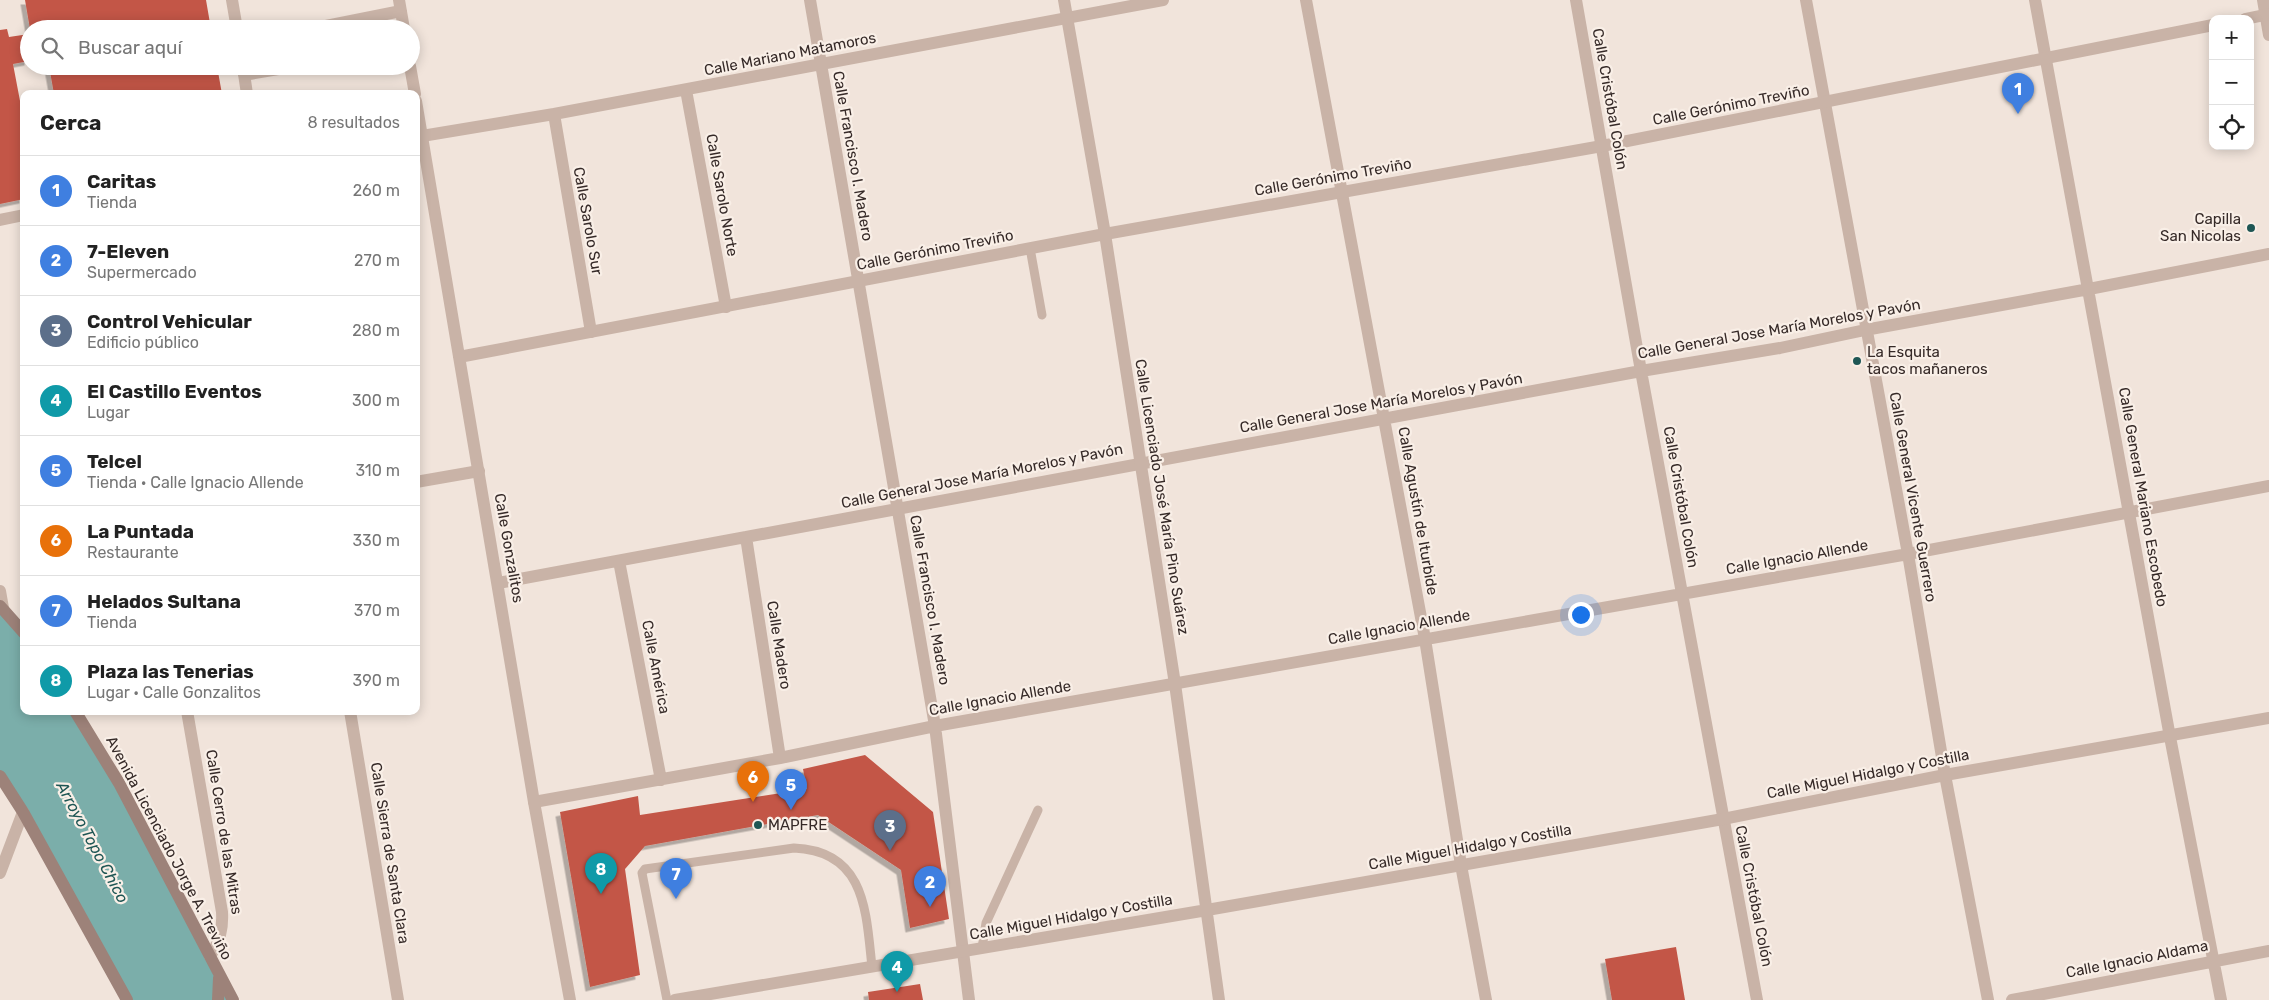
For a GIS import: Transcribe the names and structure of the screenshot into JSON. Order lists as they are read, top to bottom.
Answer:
{
  "streets": {
    "main road": ["Avenida Licenciado Jorge A. Treviño"],
    "street": [
      "Calle Mariano Matamoros",
      "Calle Cristóbal Colón",
      "Calle Gerónimo Treviño",
      "Calle Francisco I. Madero",
      "Calle Sarolo Norte",
      "Calle Sarolo Sur",
      "Calle General Jose María Morelos y Pavón",
      "Calle Licenciado José María Pino Suárez",
      "Calle General Vicente Guerrero",
      "Calle General Mariano Escobedo",
      "Calle Agustín de Iturbide",
      "Calle Gonzalitos",
      "Calle Ignacio Allende",
      "Calle Madero",
      "Calle América",
      "Calle Miguel Hidalgo y Costilla",
      "Calle Cerro de las Mitras",
      "Calle Sierra de Santa Clara",
      "Calle Ignacio Aldama"
    ]
  },
  "crossings": [
    ["Calle Mariano Matamoros", "Calle Francisco I. Madero"],
    ["Calle Mariano Matamoros", "Calle Sarolo Norte"],
    ["Calle Mariano Matamoros", "Calle Sarolo Sur"],
    ["Calle Mariano Matamoros", "Calle Licenciado José María Pino Suárez"],
    ["Calle Mariano Matamoros", "Calle Gonzalitos"],
    ["Calle Cristóbal Colón", "Calle Gerónimo Treviño"],
    ["Calle Cristóbal Colón", "Calle General Jose María Morelos y Pavón"],
    ["Calle Cristóbal Colón", "Calle Ignacio Allende"],
    ["Calle Cristóbal Colón", "Calle Miguel Hidalgo y Costilla"],
    ["Calle Gerónimo Treviño", "Calle Francisco I. Madero"],
    ["Calle Gerónimo Treviño", "Calle Sarolo Norte"],
    ["Calle Gerónimo Treviño", "Calle Sarolo Sur"],
    ["Calle Gerónimo Treviño", "Calle Licenciado José María Pino Suárez"],
    ["Calle Gerónimo Treviño", "Calle General Vicente Guerrero"],
    ["Calle Gerónimo Treviño", "Calle General Mariano Escobedo"],
    ["Calle Gerónimo Treviño", "Calle Agustín de Iturbide"],
    ["Calle Gerónimo Treviño", "Calle Gonzalitos"],
    ["Calle Francisco I. Madero", "Calle General Jose María Morelos y Pavón"],
    ["Calle Francisco I. Madero", "Calle Ignacio Allende"],
    ["Calle Francisco I. Madero", "Calle Miguel Hidalgo y Costilla"],
    ["Calle General Jose María Morelos y Pavón", "Calle Licenciado José María Pino Suárez"],
    ["Calle General Jose María Morelos y Pavón", "Calle General Vicente Guerrero"],
    ["Calle General Jose María Morelos y Pavón", "Calle General Mariano Escobedo"],
    ["Calle General Jose María Morelos y Pavón", "Calle Agustín de Iturbide"],
    ["Calle General Jose María Morelos y Pavón", "Calle Gonzalitos"],
    ["Calle General Jose María Morelos y Pavón", "Calle Madero"],
    ["Calle General Jose María Morelos y Pavón", "Calle América"],
    ["Calle Licenciado José María Pino Suárez", "Calle Ignacio Allende"],
    ["Calle Licenciado José María Pino Suárez", "Calle Miguel Hidalgo y Costilla"],
    ["Calle General Vicente Guerrero", "Calle Ignacio Allende"],
    ["Calle General Vicente Guerrero", "Calle Miguel Hidalgo y Costilla"],
    ["Calle General Mariano Escobedo", "Calle Ignacio Allende"],
    ["Calle General Mariano Escobedo", "Calle Miguel Hidalgo y Costilla"],
    ["Calle General Mariano Escobedo", "Calle Ignacio Aldama"],
    ["Calle Agustín de Iturbide", "Calle Ignacio Allende"],
    ["Calle Agustín de Iturbide", "Calle Miguel Hidalgo y Costilla"],
    ["Calle Gonzalitos", "Calle Ignacio Allende"],
    ["Calle Ignacio Allende", "Calle Madero"],
    ["Calle Ignacio Allende", "Calle América"],
    ["Calle Cerro de las Mitras", "Avenida Licenciado Jorge A. Treviño"]
  ],
  "water": ["Arroyo Topo Chico"],
  "places": ["Capilla San Nicolas", "La Esquita tacos mañaneros", "MAPFRE"],
  "page": {
    "map_buttons": ["+", "−"],
    "search": "Buscar aquí",
    "pins": [
      "1",
      "6",
      "5",
      "3",
      "8",
      "7",
      "2",
      "4"
    ],
    "heading": ["Cerca", "8 resultados"],
    "list": [
      {
        "mark": "1",
        "name": "Caritas",
        "note": "Tienda",
        "value": "260 m"
      },
      {
        "mark": "2",
        "name": "7-Eleven",
        "note": "Supermercado",
        "value": "270 m"
      },
      {
        "mark": "3",
        "name": "Control Vehicular",
        "note": "Edificio público",
        "value": "280 m"
      },
      {
        "mark": "4",
        "name": "El Castillo Eventos",
        "note": "Lugar",
        "value": "300 m"
      },
      {
        "mark": "5",
        "name": "Telcel",
        "note": "Tienda · Calle Ignacio Allende",
        "value": "310 m"
      },
      {
        "mark": "6",
        "name": "La Puntada",
        "note": "Restaurante",
        "value": "330 m"
      },
      {
        "mark": "7",
        "name": "Helados Sultana",
        "note": "Tienda",
        "value": "370 m"
      },
      {
        "mark": "8",
        "name": "Plaza las Tenerias",
        "note": "Lugar · Calle Gonzalitos",
        "value": "390 m"
      }
    ]
  }
}
